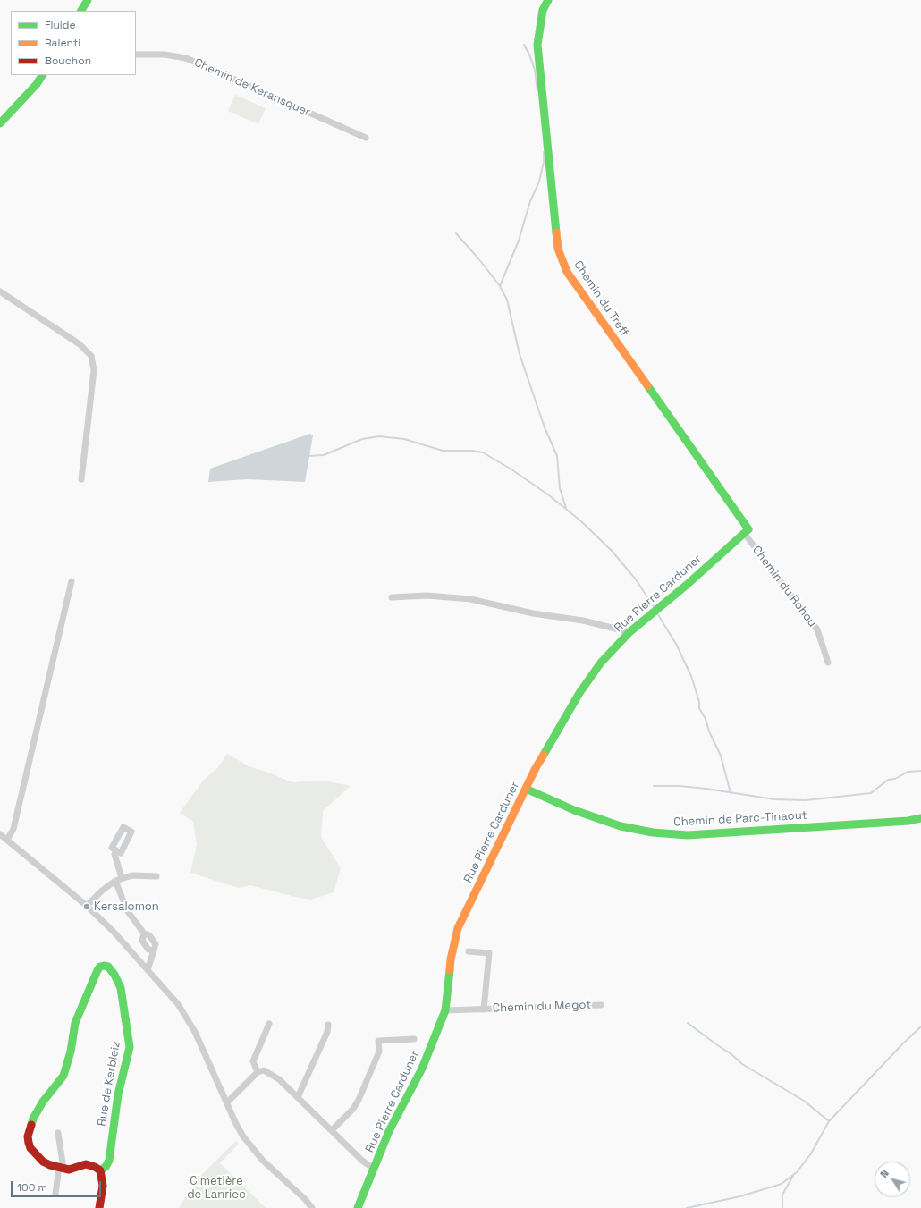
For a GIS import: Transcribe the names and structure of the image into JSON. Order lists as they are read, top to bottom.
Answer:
{
  "streets": {
    "street": [
      "Chemin de Keransquer",
      "Chemin du Treff",
      "Chemin du Rohou",
      "Rue Pierre Carduner",
      "Chemin de Parc-Tinaout",
      "Chemin du Megot",
      "Rue de Kerbleiz"
    ]
  },
  "crossings": [
    ["Chemin du Treff", "Chemin du Rohou"],
    ["Chemin du Treff", "Rue Pierre Carduner"],
    ["Chemin du Rohou", "Rue Pierre Carduner"],
    ["Rue Pierre Carduner", "Chemin de Parc-Tinaout"],
    ["Rue Pierre Carduner", "Chemin du Megot"]
  ],
  "parks": ["Cimetière de Lanriec"],
  "places": ["Kersalomon"],
  "legend": ["Fluide", "Ralenti", "Bouchon"],
  "scale_bar": "100 m",
  "north": "top left"
}
